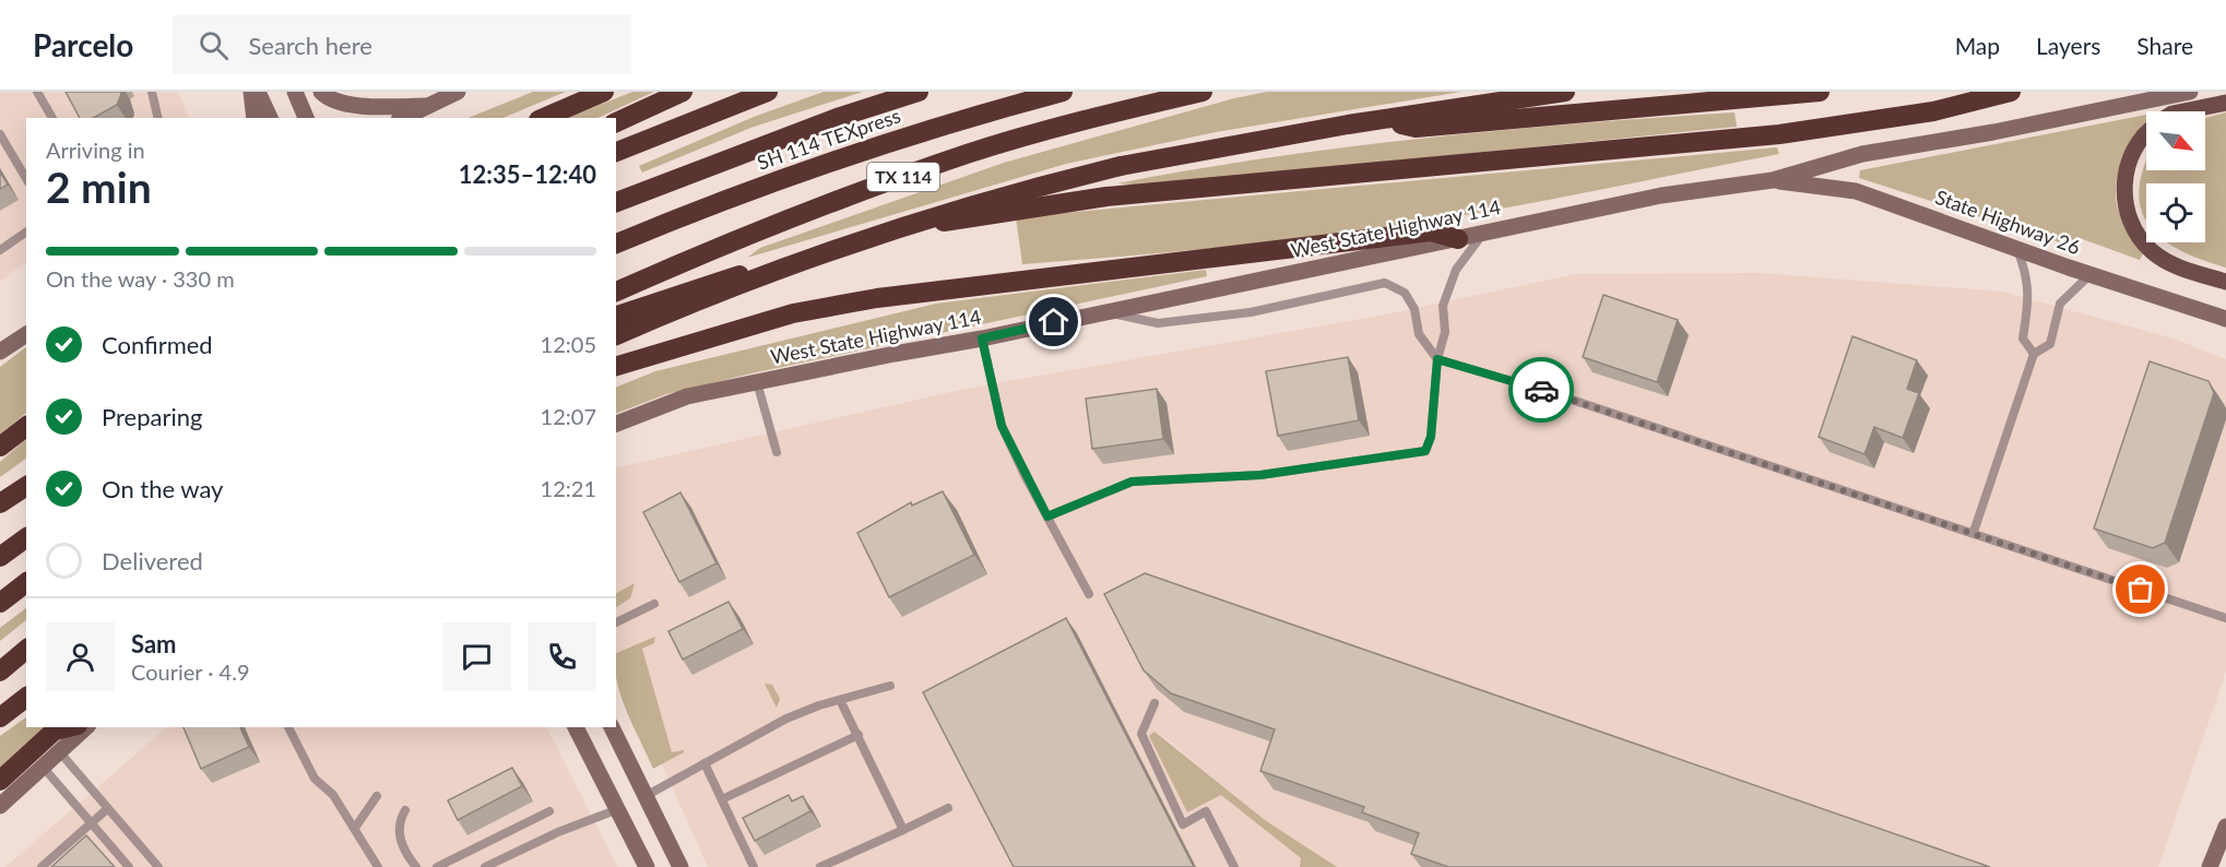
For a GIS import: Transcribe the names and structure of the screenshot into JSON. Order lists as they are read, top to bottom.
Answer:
{
  "streets": {
    "highway": ["SH 114 TEXpress", "TX 114"],
    "main road": ["State Highway 26", "West State Highway 114"]
  },
  "crossings": [
    ["State Highway 26", "West State Highway 114"]
  ],
  "north": "bottom right",
  "page": {
    "header": "Parcelo",
    "search": "Search here",
    "nav": ["Map", "Layers", "Share"],
    "heading": ["2 min", "Arriving in", "12:35–12:40"],
    "panel": ["Sam", "Courier · 4.9"],
    "bar": "On the way · 330 m",
    "list": [
      ["Confirmed", "12:05"],
      ["Preparing", "12:07"],
      ["On the way", "12:21"],
      "Delivered"
    ]
  }
}
